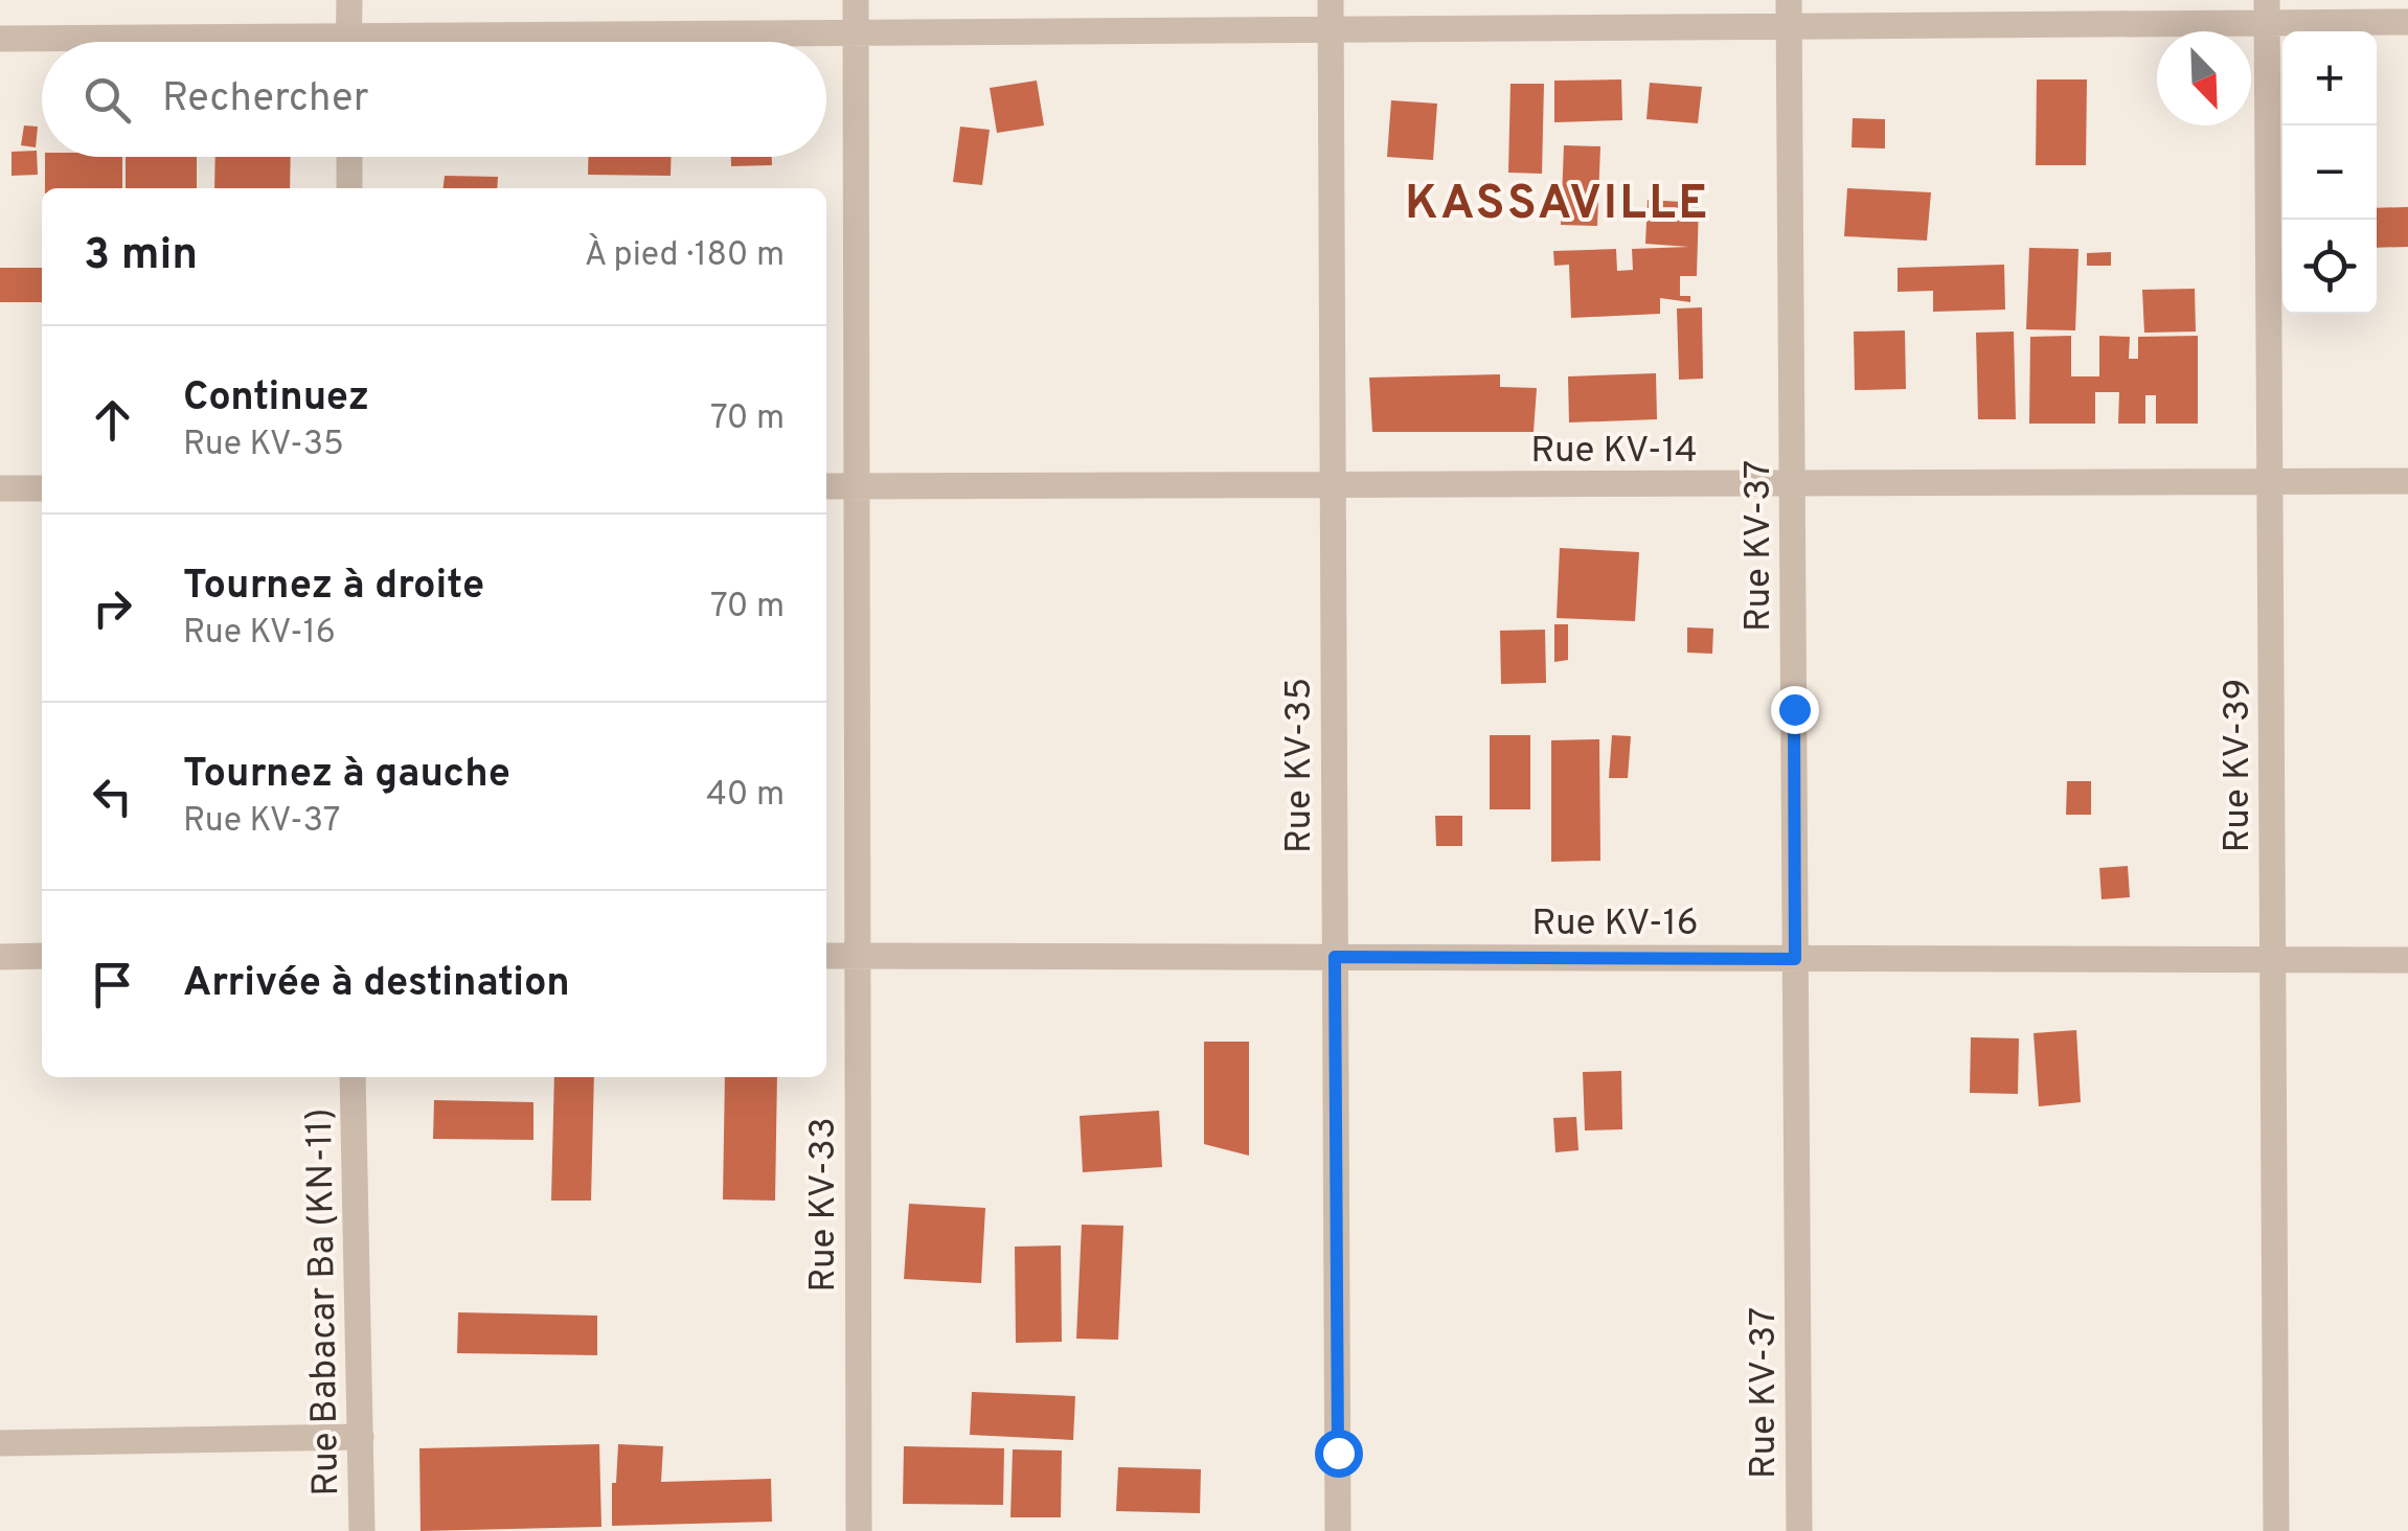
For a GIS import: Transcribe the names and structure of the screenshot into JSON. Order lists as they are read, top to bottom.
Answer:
{
  "streets": {
    "street": [
      "Rue KV-14",
      "Rue KV-37",
      "Rue KV-35",
      "Rue KV-39",
      "Rue KV-16",
      "Rue KV-33",
      "Rue Babacar Ba (KN-11)"
    ]
  },
  "crossings": [
    ["Rue KV-14", "Rue KV-37"],
    ["Rue KV-14", "Rue KV-35"],
    ["Rue KV-14", "Rue KV-39"],
    ["Rue KV-14", "Rue KV-33"],
    ["Rue KV-37", "Rue KV-16"],
    ["Rue KV-35", "Rue KV-16"],
    ["Rue KV-39", "Rue KV-16"],
    ["Rue KV-16", "Rue KV-33"]
  ],
  "districts": ["KASSAVILLE"],
  "north": "bottom right",
  "page": {
    "map_buttons": ["+", "−"],
    "search": "Rechercher",
    "heading": ["3 min", "À pied · 180 m"],
    "list": [
      ["Continuez", "Rue KV-35", "70 m"],
      ["Tournez à droite", "Rue KV-16", "70 m"],
      ["Tournez à gauche", "Rue KV-37", "40 m"],
      "Arrivée à destination"
    ]
  }
}
